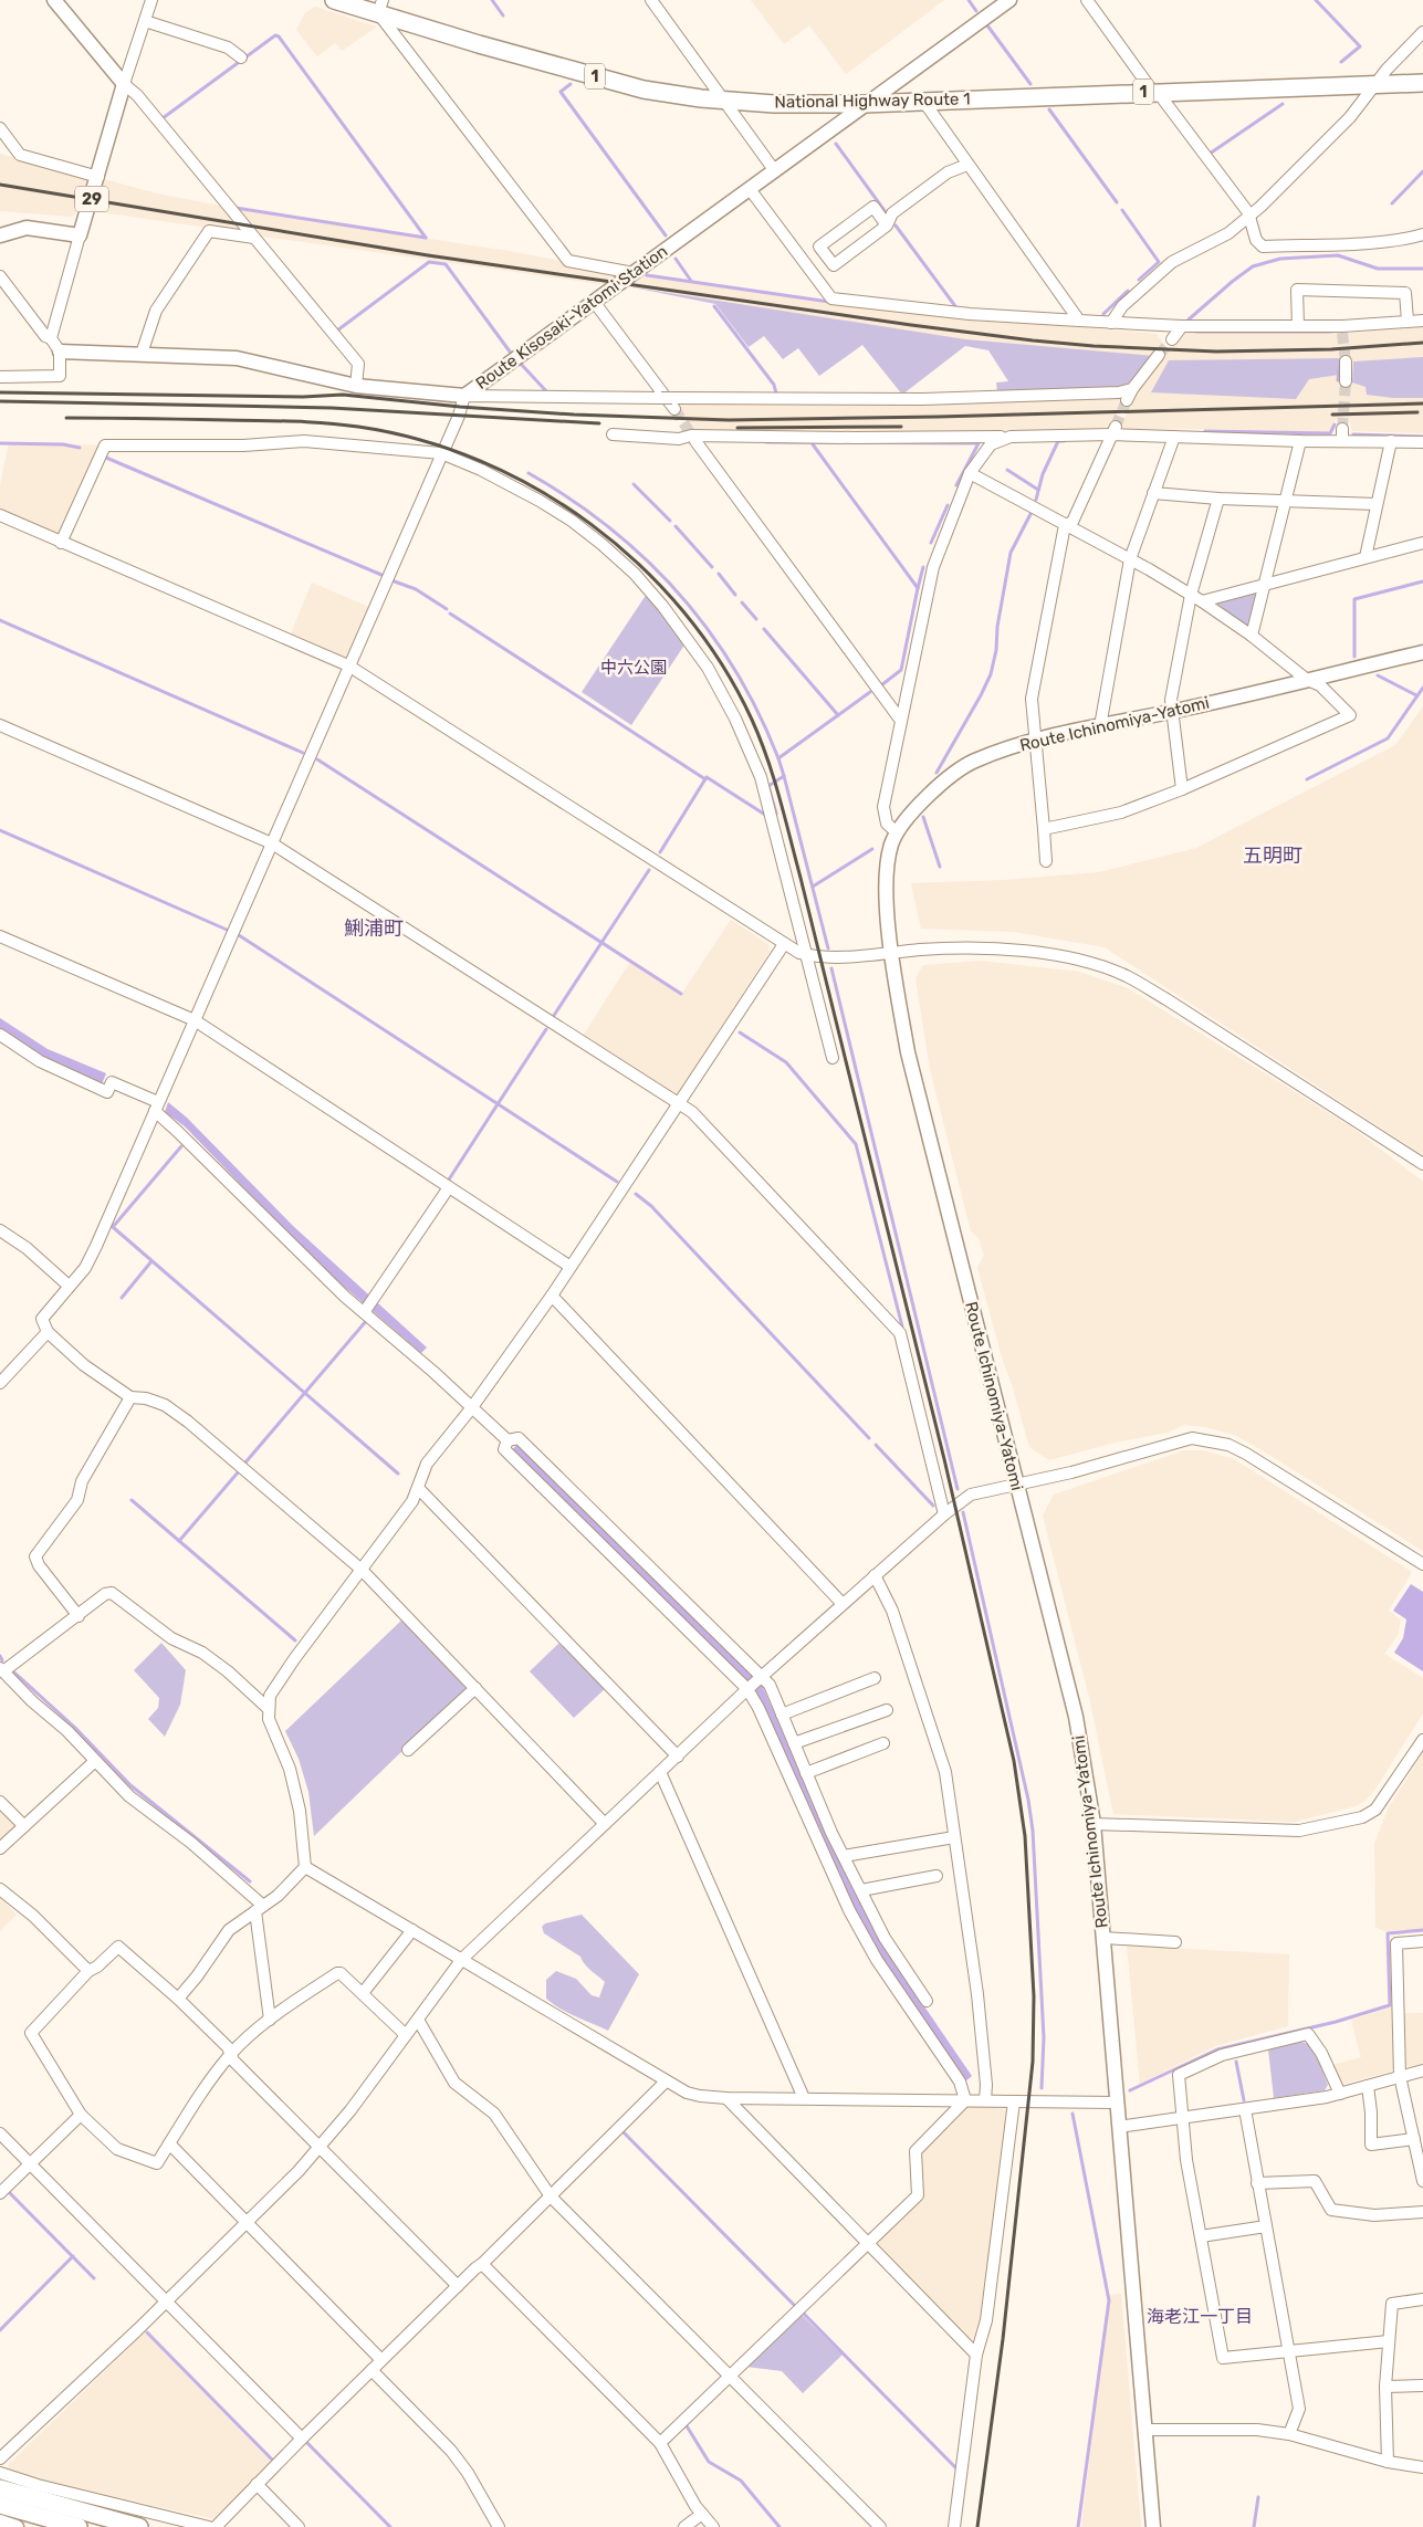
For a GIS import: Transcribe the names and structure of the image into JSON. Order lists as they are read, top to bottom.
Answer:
{
  "streets": {
    "highway": ["1", "National Highway Route 1"],
    "main road": ["29", "Route Kisosaki-Yatomi Station", "Route Ichinomiya-Yatomi"]
  },
  "crossings": [
    ["National Highway Route 1", "Route Kisosaki-Yatomi Station"]
  ],
  "districts": ["五明町", "鯏浦町", "海老江一丁目"],
  "parks": ["中六公園"]
}
